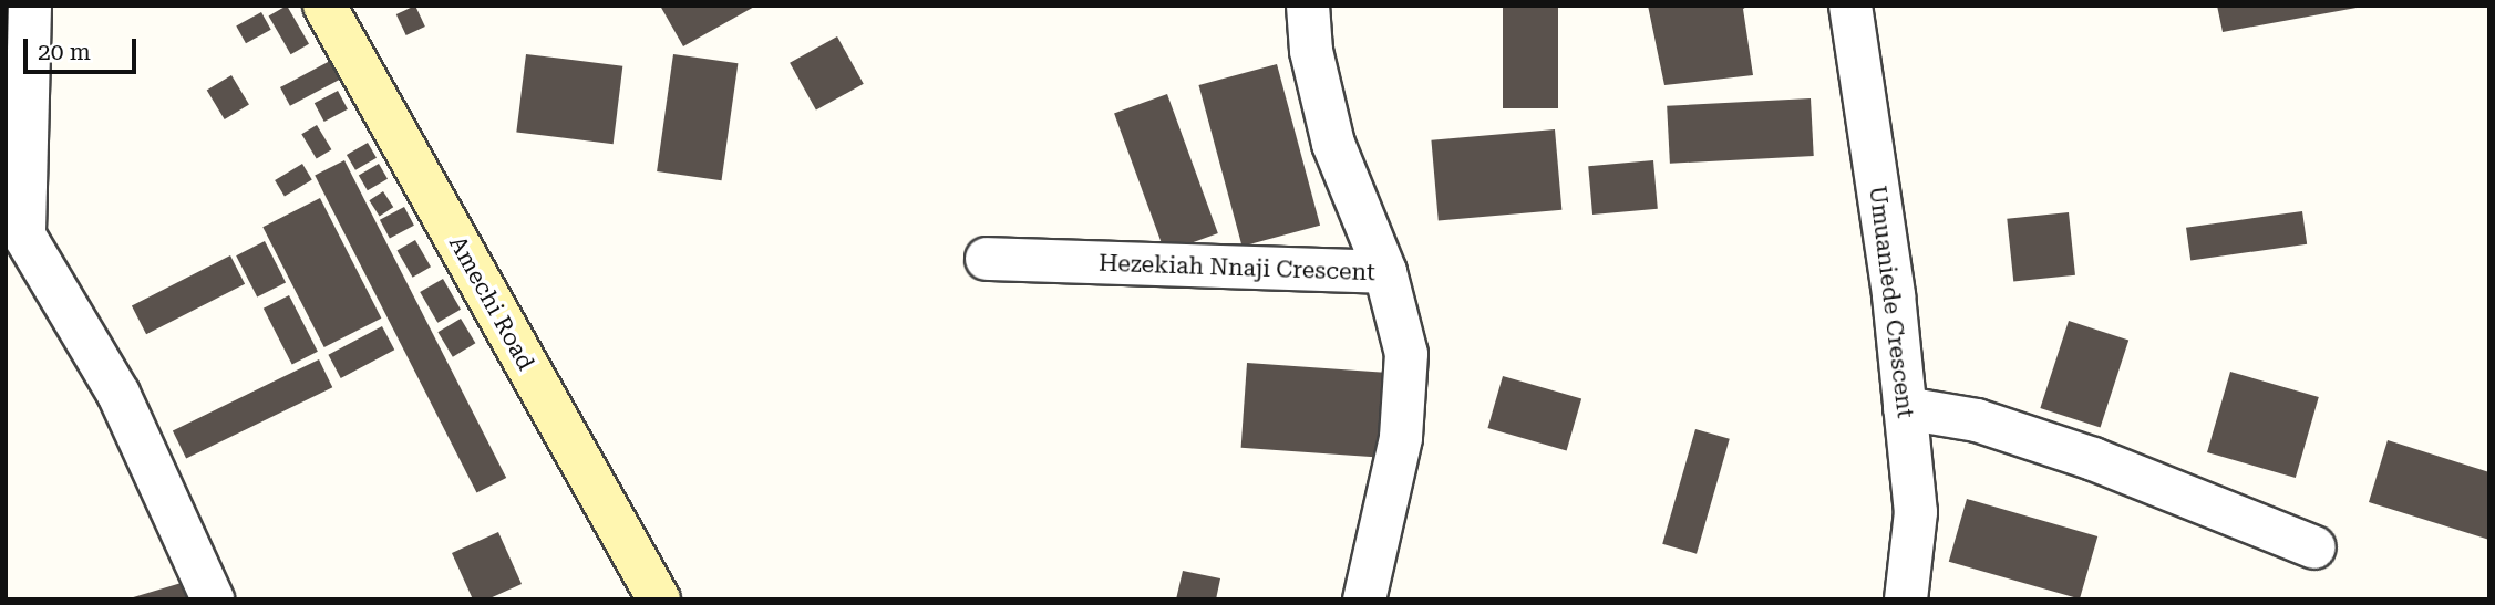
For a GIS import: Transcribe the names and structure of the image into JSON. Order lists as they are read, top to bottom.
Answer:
{
  "streets": {
    "main road": ["Amechi Road"],
    "street": ["Hezekiah Nnaji Crescent", "Umuaniede Crescent"]
  },
  "scale_bar": "20 m"
}
